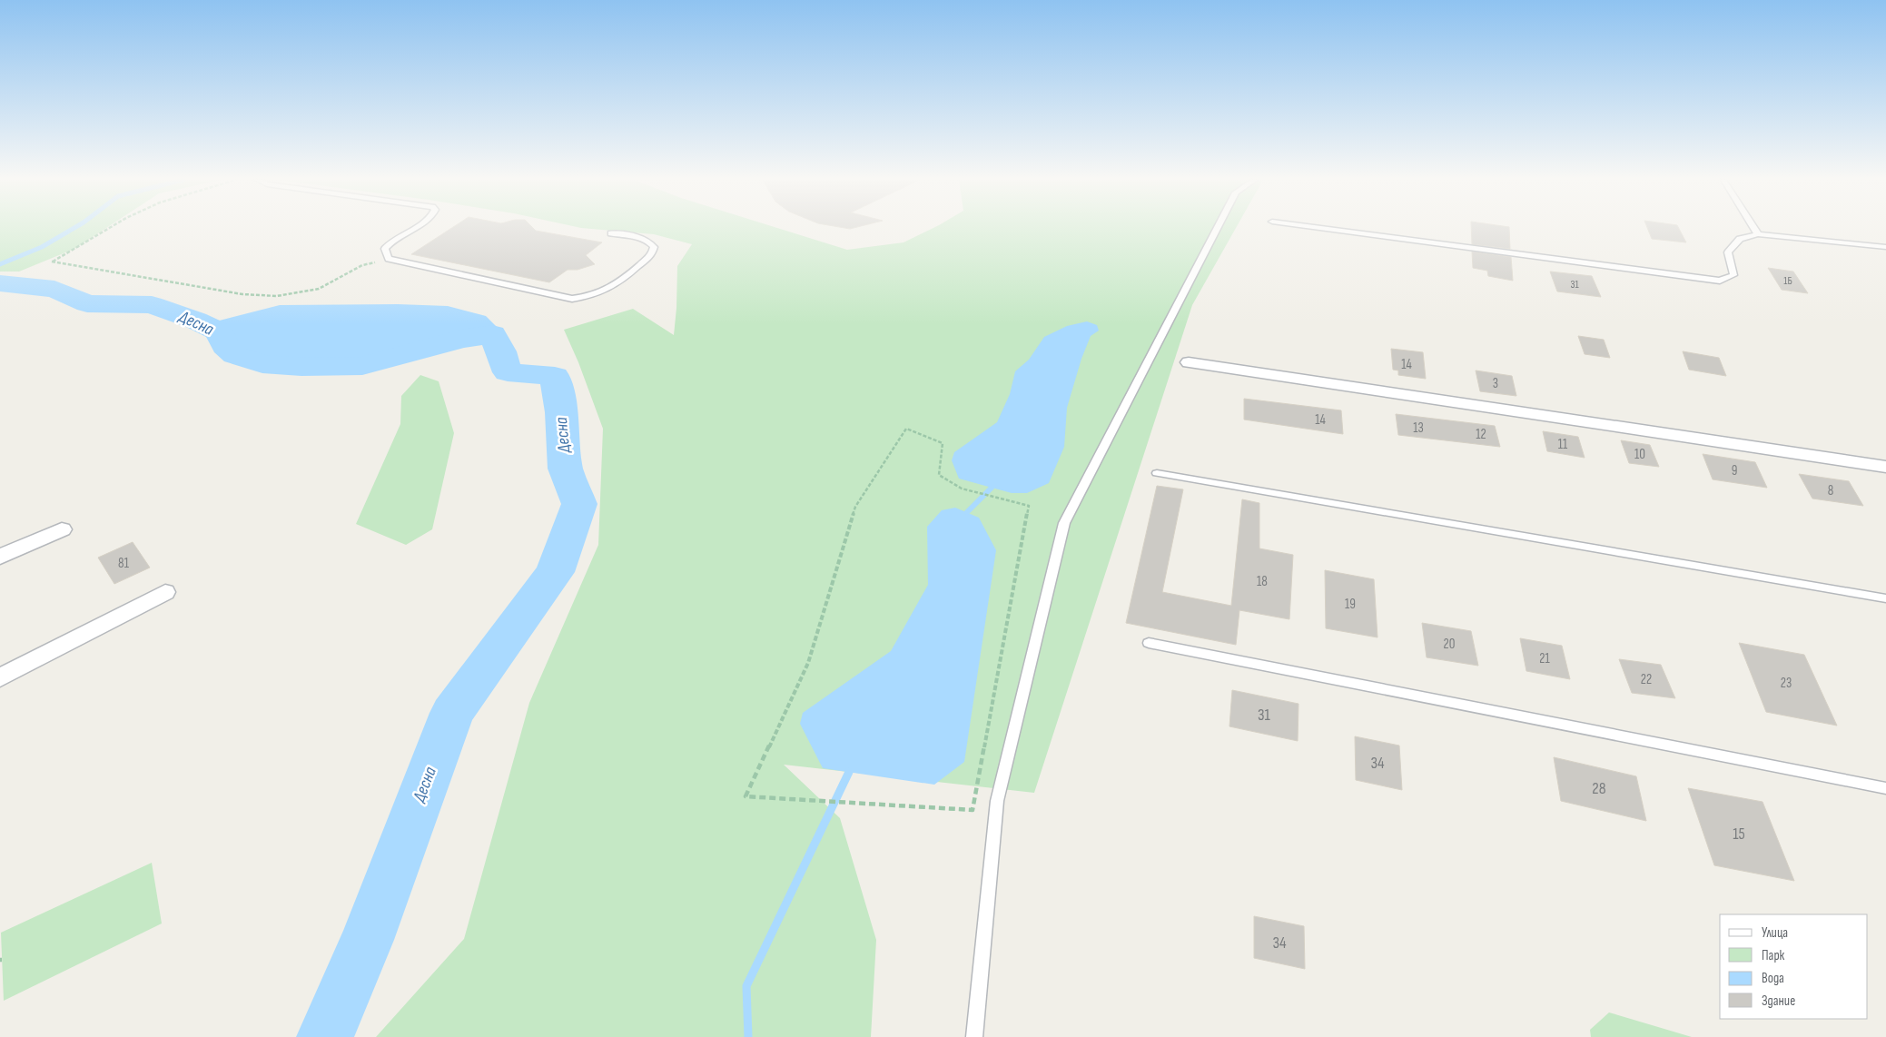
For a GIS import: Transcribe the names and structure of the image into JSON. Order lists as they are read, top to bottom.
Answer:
{
  "water": ["Десна"],
  "house_numbers": [
    "1Б",
    "31",
    "14",
    "3",
    "14",
    "13",
    "12",
    "11",
    "10",
    "9",
    "8",
    "81",
    "18",
    "19",
    "20",
    "21",
    "22",
    "23",
    "31",
    "34",
    "28",
    "15",
    "34"
  ],
  "legend": [
    "Улица",
    "Парк",
    "Вода",
    "Здание"
  ]
}
